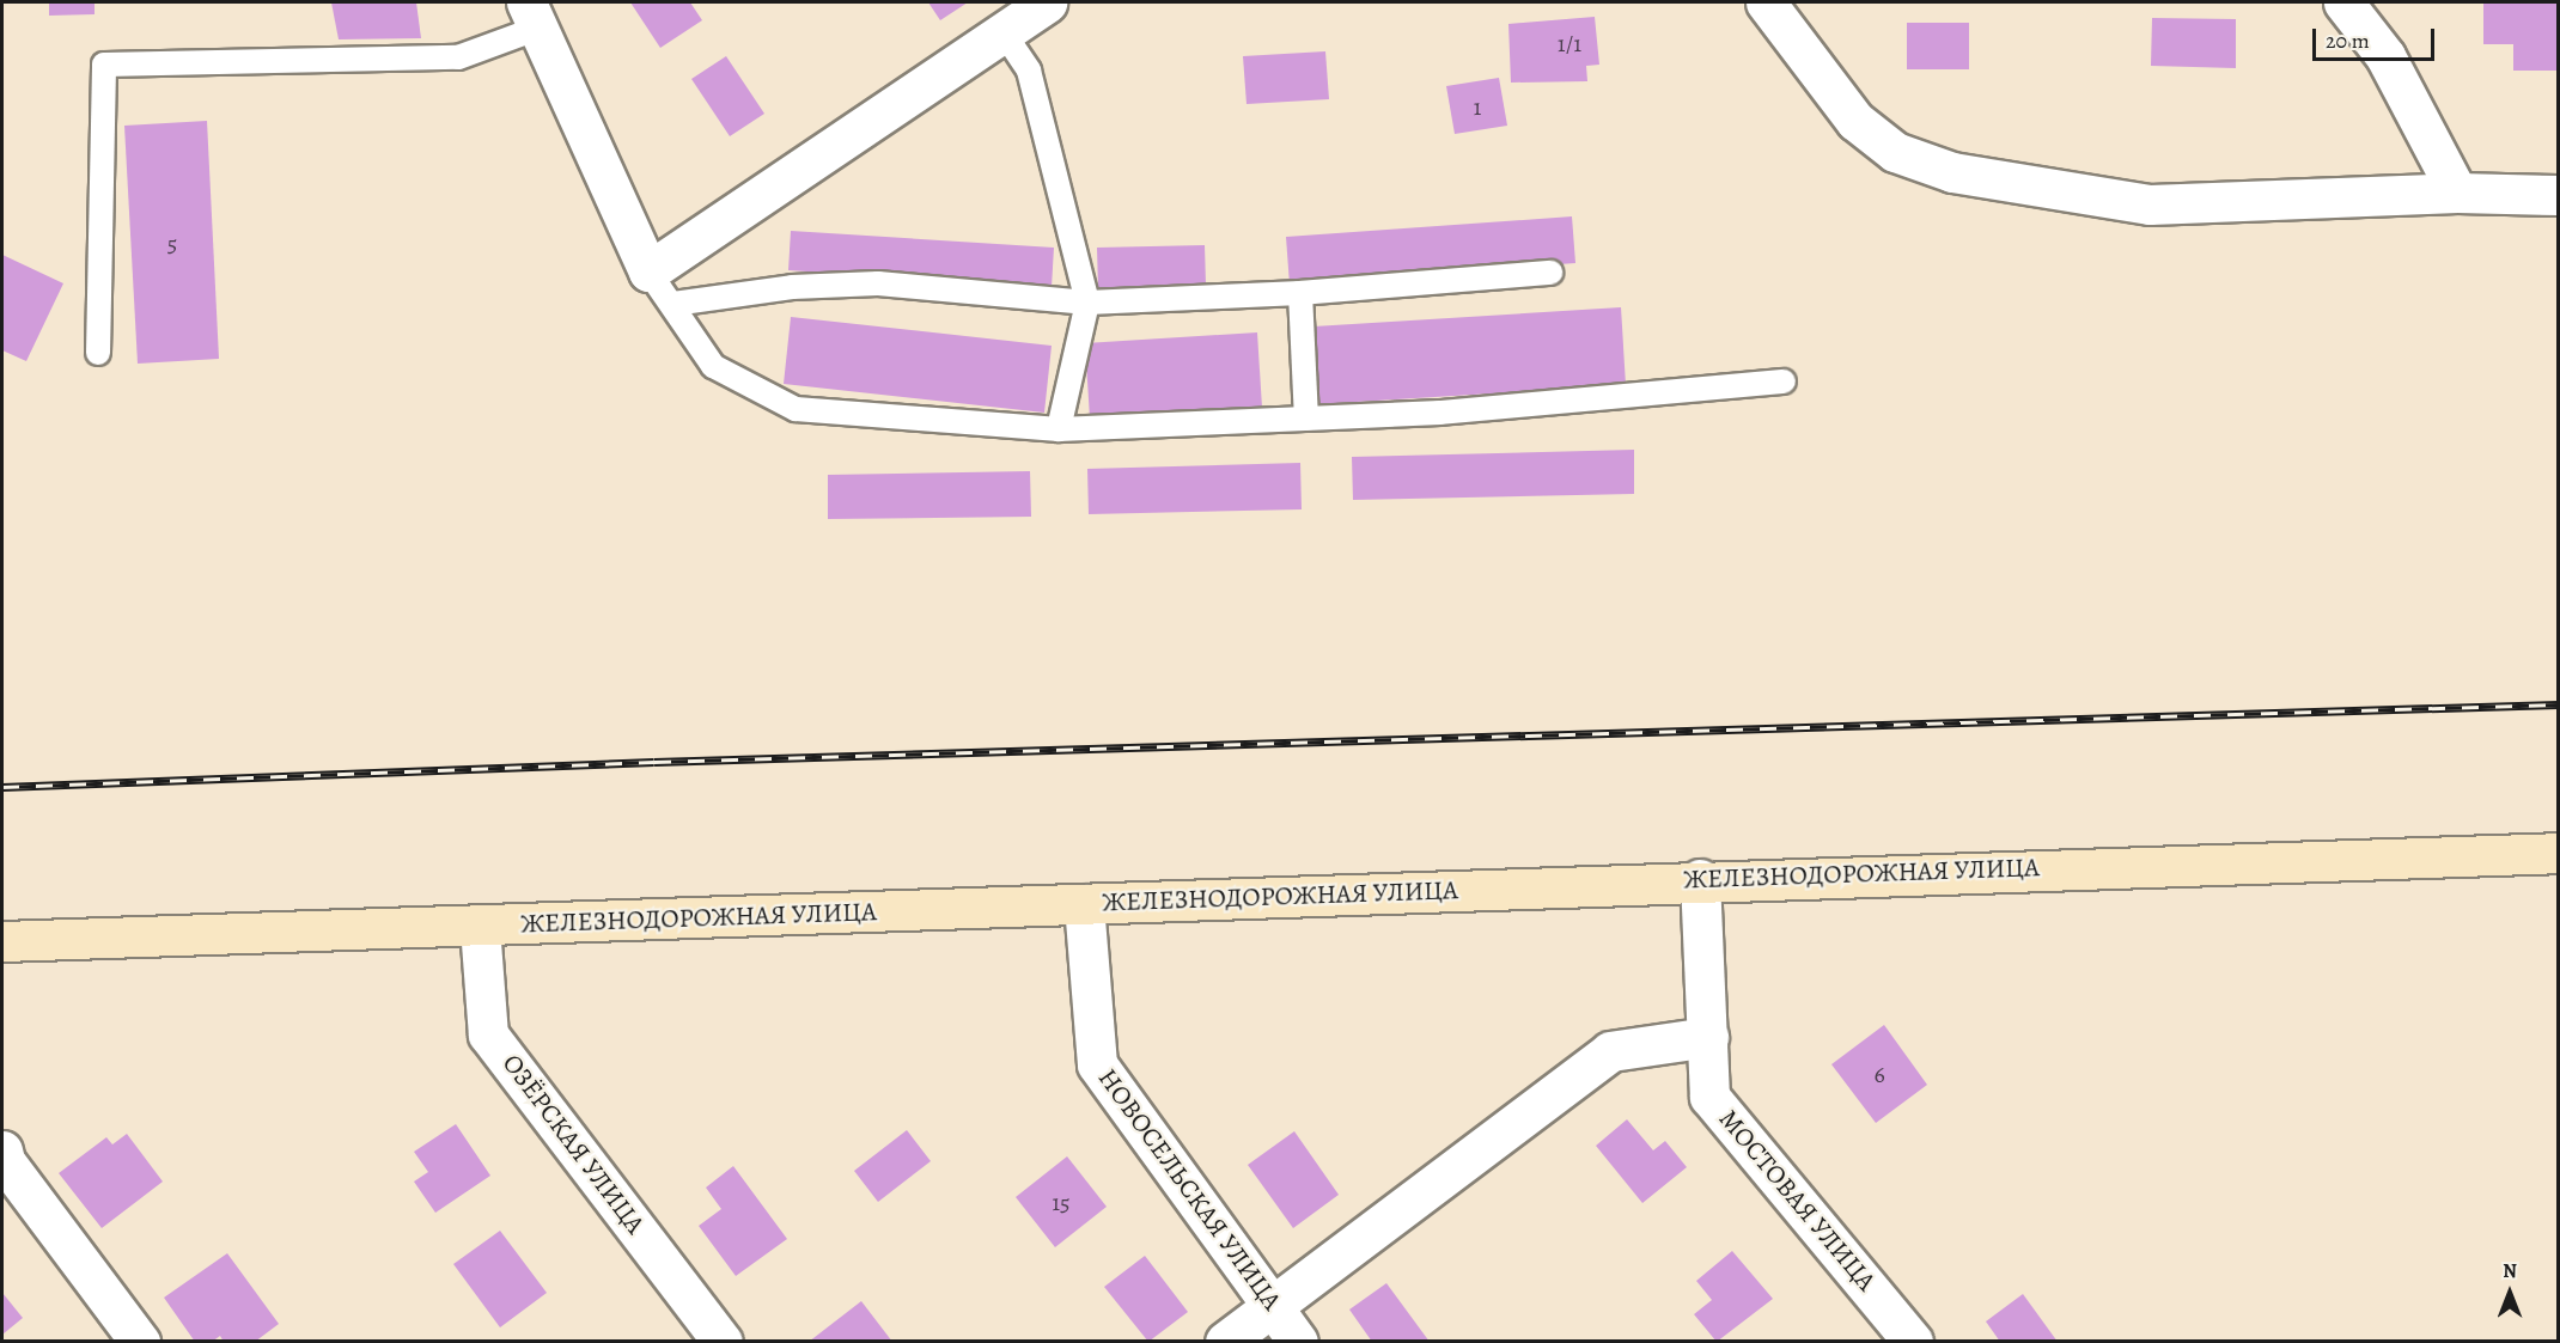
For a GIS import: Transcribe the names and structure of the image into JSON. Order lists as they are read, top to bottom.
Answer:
{
  "streets": {
    "street": [
      "ЖЕЛЕЗНОДОРОЖНАЯ УЛИЦА",
      "ОЗЁРСКАЯ УЛИЦА",
      "НОВОСЕЛЬСКАЯ УЛИЦА",
      "МОСТОВАЯ УЛИЦА"
    ]
  },
  "crossings": [
    ["ЖЕЛЕЗНОДОРОЖНАЯ УЛИЦА", "ОЗЁРСКАЯ УЛИЦА"],
    ["ЖЕЛЕЗНОДОРОЖНАЯ УЛИЦА", "НОВОСЕЛЬСКАЯ УЛИЦА"],
    ["ЖЕЛЕЗНОДОРОЖНАЯ УЛИЦА", "МОСТОВАЯ УЛИЦА"]
  ],
  "house_numbers": [
    "1/1",
    "1",
    "5",
    "6",
    "15"
  ],
  "scale_bar": "20 m",
  "north": "top"
}
